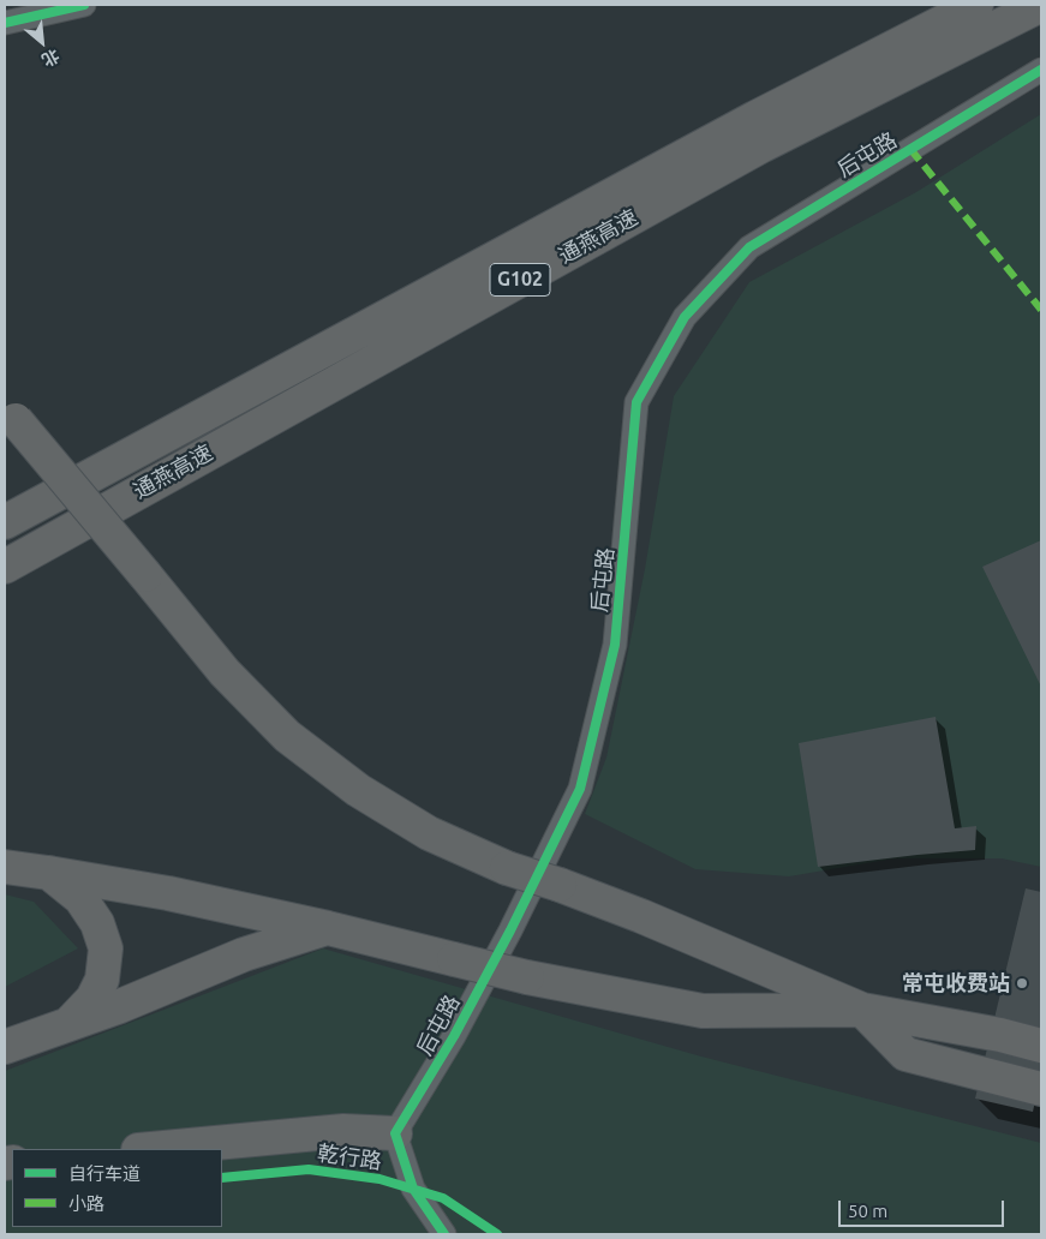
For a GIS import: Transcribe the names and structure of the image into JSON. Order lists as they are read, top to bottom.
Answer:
{
  "streets": {
    "highway": ["通燕高速", "G102"],
    "street": ["后屯路"],
    "cycle path": ["乾行路"]
  },
  "places": ["常屯收费站"],
  "legend": ["自行车道", "小路"],
  "scale_bar": "50 m",
  "north": "bottom right"
}
